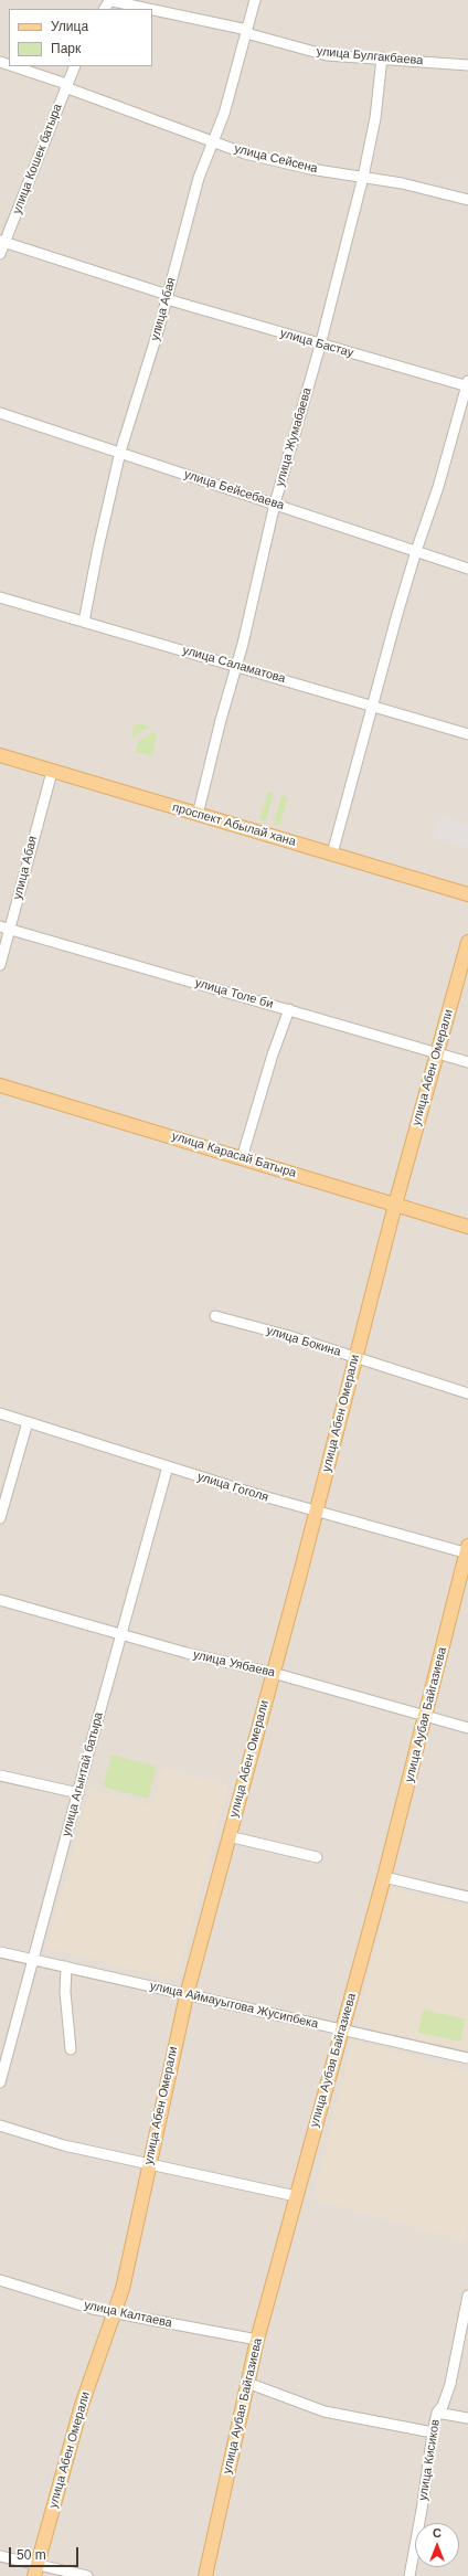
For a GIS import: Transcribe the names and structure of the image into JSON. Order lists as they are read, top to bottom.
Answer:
{
  "streets": {
    "main road": [
      "проспект Абылай хана",
      "улица Абен Омерали",
      "улица Карасай Батыра",
      "улица Аубая Байгазиева"
    ],
    "street": [
      "улица Булгакбаева",
      "улица Кошек батыра",
      "улица Сейсена",
      "улица Абая",
      "улица Бастау",
      "улица Жумабаева",
      "улица Бейсебаева",
      "улица Саламатова",
      "улица Толе би",
      "улица Бокина",
      "улица Гоголя",
      "улица Уябаева",
      "улица Агынтай батыра",
      "улица Аймауытова Жусипбека",
      "улица Калтаева",
      "улица Кисиков"
    ]
  },
  "crossings": [
    ["улица Булгакбаева", "улица Абая"],
    ["улица Булгакбаева", "улица Жумабаева"],
    ["улица Кошек батыра", "улица Сейсена"],
    ["улица Кошек батыра", "улица Бастау"],
    ["улица Сейсена", "улица Абая"],
    ["улица Сейсена", "улица Жумабаева"],
    ["улица Абая", "улица Бастау"],
    ["улица Абая", "улица Бейсебаева"],
    ["улица Абая", "улица Саламатова"],
    ["улица Абая", "проспект Абылай хана"],
    ["улица Абая", "улица Толе би"],
    ["улица Бастау", "улица Жумабаева"],
    ["улица Жумабаева", "улица Бейсебаева"],
    ["улица Жумабаева", "улица Саламатова"],
    ["улица Жумабаева", "проспект Абылай хана"],
    ["улица Толе би", "улица Абен Омерали"],
    ["улица Абен Омерали", "улица Карасай Батыра"],
    ["улица Абен Омерали", "улица Бокина"],
    ["улица Абен Омерали", "улица Гоголя"],
    ["улица Абен Омерали", "улица Уябаева"],
    ["улица Абен Омерали", "улица Аймауытова Жусипбека"],
    ["улица Абен Омерали", "улица Калтаева"],
    ["улица Гоголя", "улица Аубая Байгазиева"],
    ["улица Гоголя", "улица Агынтай батыра"],
    ["улица Уябаева", "улица Аубая Байгазиева"],
    ["улица Уябаева", "улица Агынтай батыра"],
    ["улица Аубая Байгазиева", "улица Аймауытова Жусипбека"],
    ["улица Аубая Байгазиева", "улица Калтаева"],
    ["улица Агынтай батыра", "улица Аймауытова Жусипбека"]
  ],
  "legend": ["Улица", "Парк"],
  "scale_bar": "50 m",
  "north": "top"
}
